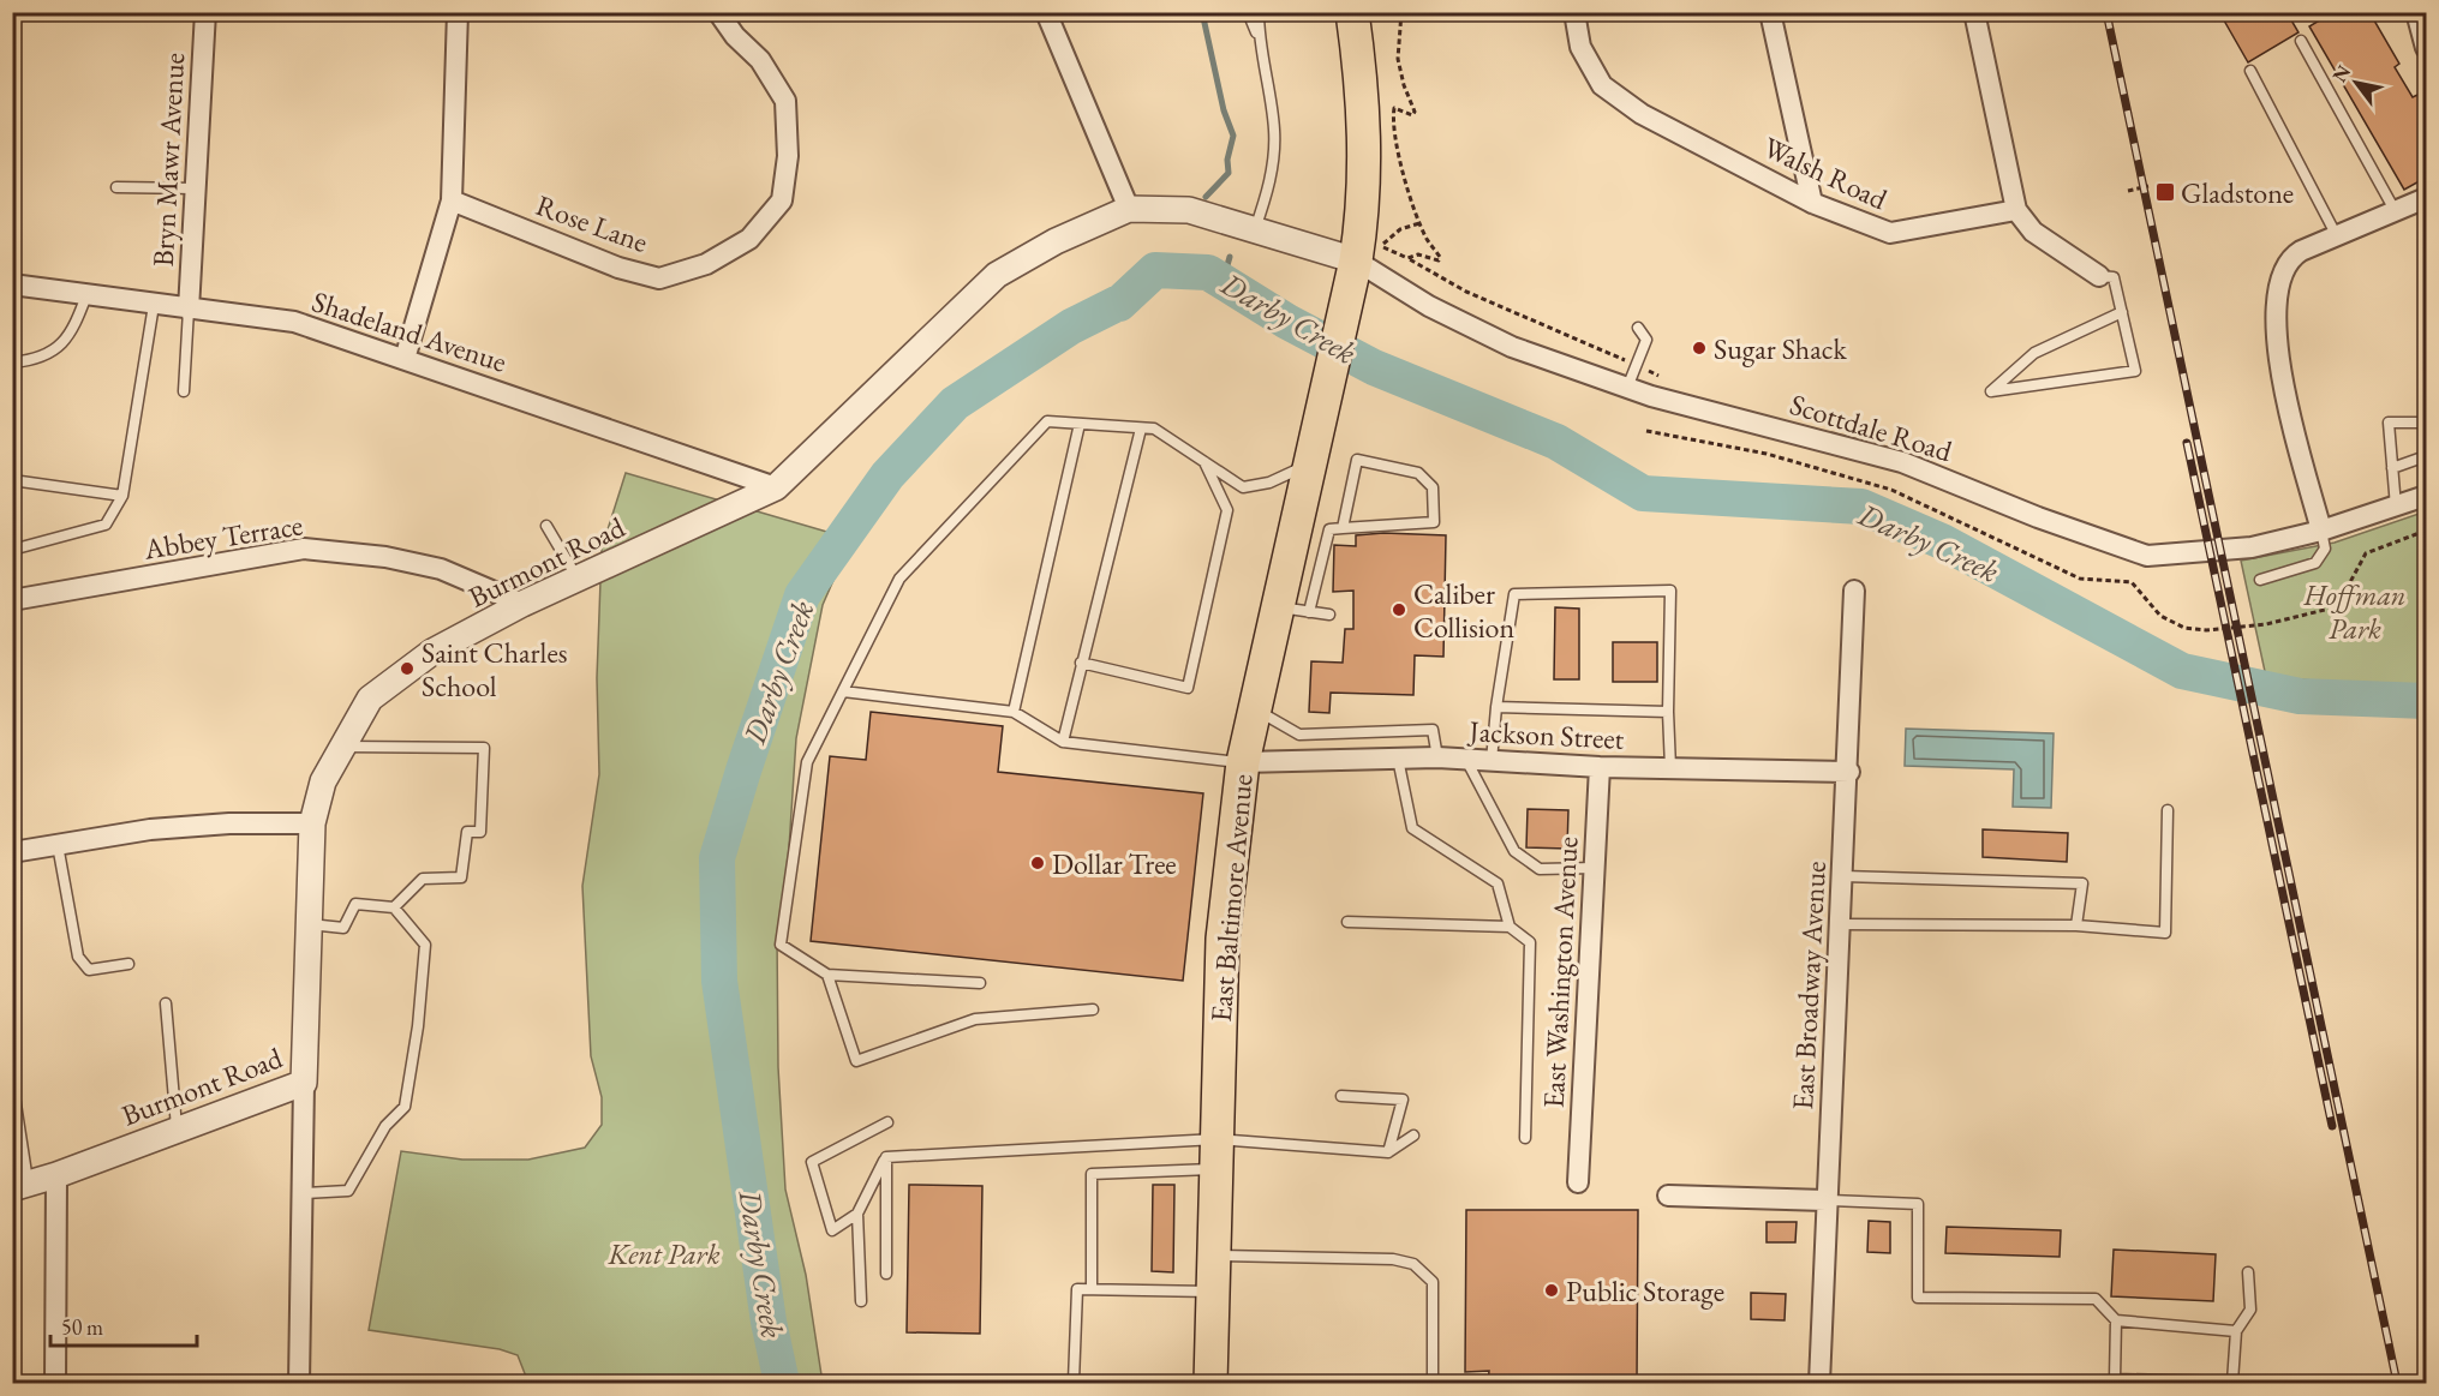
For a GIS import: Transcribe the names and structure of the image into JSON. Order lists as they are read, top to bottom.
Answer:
{
  "streets": {
    "main road": ["East Baltimore Avenue"],
    "street": [
      "Bryn Mawr Avenue",
      "Walsh Road",
      "Rose Lane",
      "Shadeland Avenue",
      "Scottdale Road",
      "Abbey Terrace",
      "Burmont Road",
      "Jackson Street",
      "East Washington Avenue",
      "East Broadway Avenue"
    ]
  },
  "crossings": [
    ["Bryn Mawr Avenue", "Shadeland Avenue"],
    ["Shadeland Avenue", "Burmont Road"],
    ["Scottdale Road", "Burmont Road"],
    ["Scottdale Road", "East Baltimore Avenue"],
    ["Abbey Terrace", "Burmont Road"],
    ["Burmont Road", "East Baltimore Avenue"],
    ["Jackson Street", "East Baltimore Avenue"],
    ["Jackson Street", "East Washington Avenue"],
    ["Jackson Street", "East Broadway Avenue"]
  ],
  "water": ["Darby Creek"],
  "parks": ["Hoffman Park", "Kent Park"],
  "places": {
    "transit": ["Gladstone"],
    "other": [
      "Sugar Shack",
      "Caliber Collision",
      "Saint Charles School",
      "Dollar Tree",
      "Public Storage"
    ]
  },
  "scale_bar": "50 m",
  "north": "top left"
}
